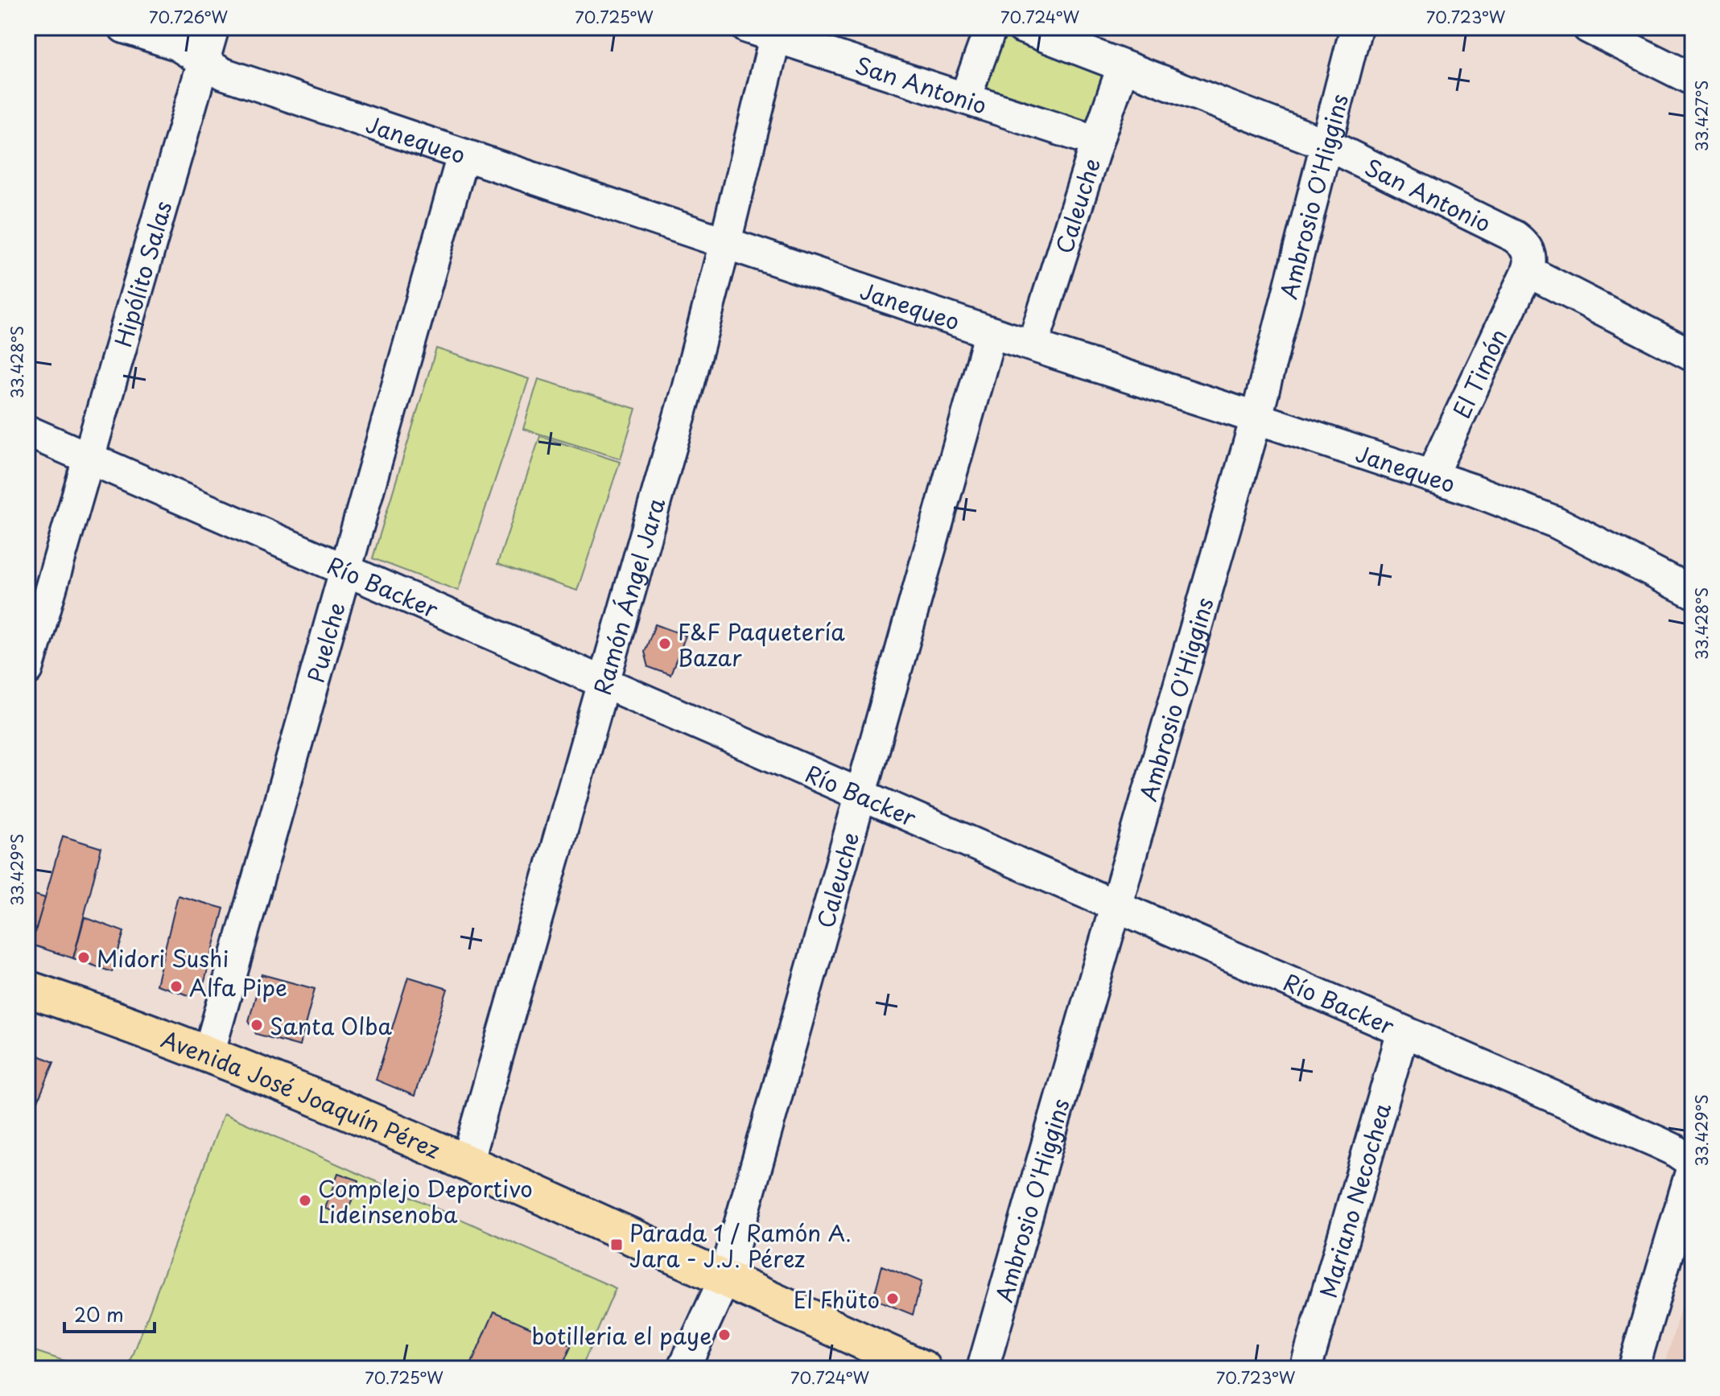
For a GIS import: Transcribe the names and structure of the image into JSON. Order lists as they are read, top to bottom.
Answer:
{
  "streets": {
    "main road": ["Avenida José Joaquín Pérez"],
    "street": [
      "San Antonio",
      "Janequeo",
      "Ambrosio O'Higgins",
      "Caleuche",
      "Hipólito Salas",
      "El Timón",
      "Río Backer",
      "Ramón Ángel Jara",
      "Puelche",
      "Mariano Necochea"
    ]
  },
  "crossings": [
    ["San Antonio", "Ambrosio O'Higgins"],
    ["San Antonio", "Caleuche"],
    ["San Antonio", "El Timón"],
    ["San Antonio", "Ramón Ángel Jara"],
    ["Janequeo", "Ambrosio O'Higgins"],
    ["Janequeo", "Caleuche"],
    ["Janequeo", "Hipólito Salas"],
    ["Janequeo", "El Timón"],
    ["Janequeo", "Ramón Ángel Jara"],
    ["Janequeo", "Puelche"],
    ["Ambrosio O'Higgins", "Río Backer"],
    ["Caleuche", "Río Backer"],
    ["Caleuche", "Avenida José Joaquín Pérez"],
    ["Hipólito Salas", "Río Backer"],
    ["Río Backer", "Ramón Ángel Jara"],
    ["Río Backer", "Puelche"],
    ["Río Backer", "Mariano Necochea"],
    ["Ramón Ángel Jara", "Avenida José Joaquín Pérez"],
    ["Puelche", "Avenida José Joaquín Pérez"]
  ],
  "places": {
    "other": [
      "F&F Paquetería Bazar",
      "Midori Sushi",
      "Alfa Pipe",
      "Santa Olba",
      "Complejo Deportivo Lideinsenoba",
      "El Fhüto",
      "botilleria el paye"
    ],
    "transit": ["Parada 1 / Ramón A. Jara - J.J. Pérez"]
  },
  "scale_bar": "20 m",
  "coordinates": [
    "70.726°W",
    "70.725°W",
    "70.724°W",
    "70.723°W",
    "33.427°S",
    "33.428°S",
    "33.429°S"
  ]
}
